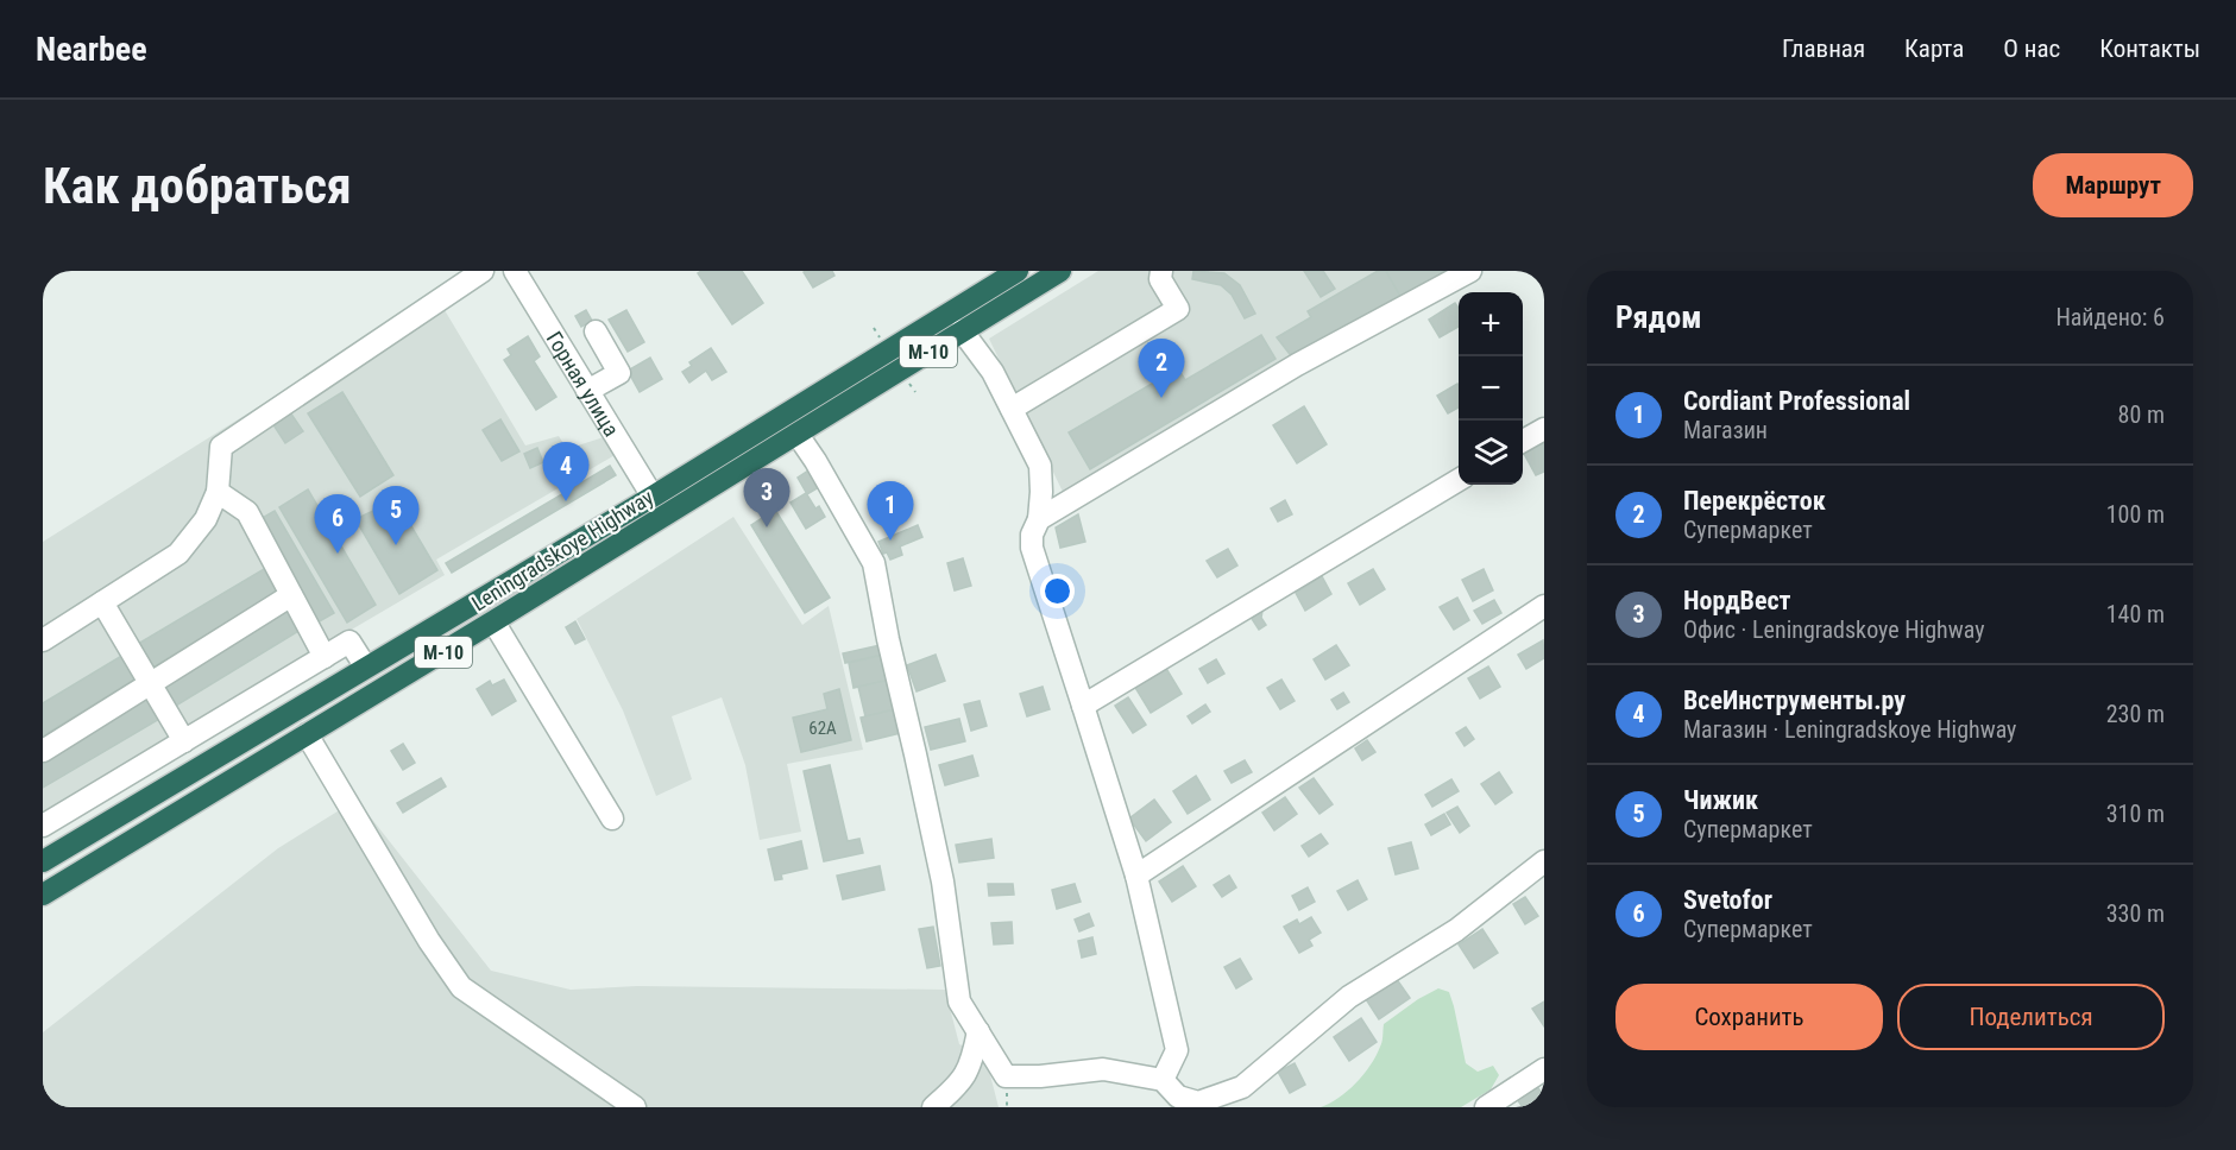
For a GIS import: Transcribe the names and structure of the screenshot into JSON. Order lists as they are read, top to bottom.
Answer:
{
  "streets": {
    "highway": ["М-10", "Leningradskoye Highway"],
    "street": ["Горная улица"]
  },
  "crossings": [
    ["М-10", "Leningradskoye Highway"],
    ["Горная улица", "Leningradskoye Highway"]
  ],
  "house_numbers": ["62А"],
  "page": {
    "header": "Nearbee",
    "nav": [
      "Главная",
      "Карта",
      "О нас",
      "Контакты"
    ],
    "buttons": [
      "Маршрут",
      ["Сохранить", "Поделиться"]
    ],
    "title": "Как добраться",
    "heading": ["Рядом", "Найдено: 6"],
    "map_buttons": ["+", "−"],
    "pins": [
      "2",
      "4",
      "3",
      "1",
      "5",
      "6"
    ],
    "list": [
      {
        "mark": "1",
        "name": "Cordiant Professional",
        "note": "Магазин",
        "value": "80 m"
      },
      {
        "mark": "2",
        "name": "Перекрёсток",
        "note": "Супермаркет",
        "value": "100 m"
      },
      {
        "mark": "3",
        "name": "НордВест",
        "note": "Офис · Leningradskoye Highway",
        "value": "140 m"
      },
      {
        "mark": "4",
        "name": "ВсеИнструменты.ру",
        "note": "Магазин · Leningradskoye Highway",
        "value": "230 m"
      },
      {
        "mark": "5",
        "name": "Чижик",
        "note": "Супермаркет",
        "value": "310 m"
      },
      {
        "mark": "6",
        "name": "Svetofor",
        "note": "Супермаркет",
        "value": "330 m"
      }
    ]
  }
}
